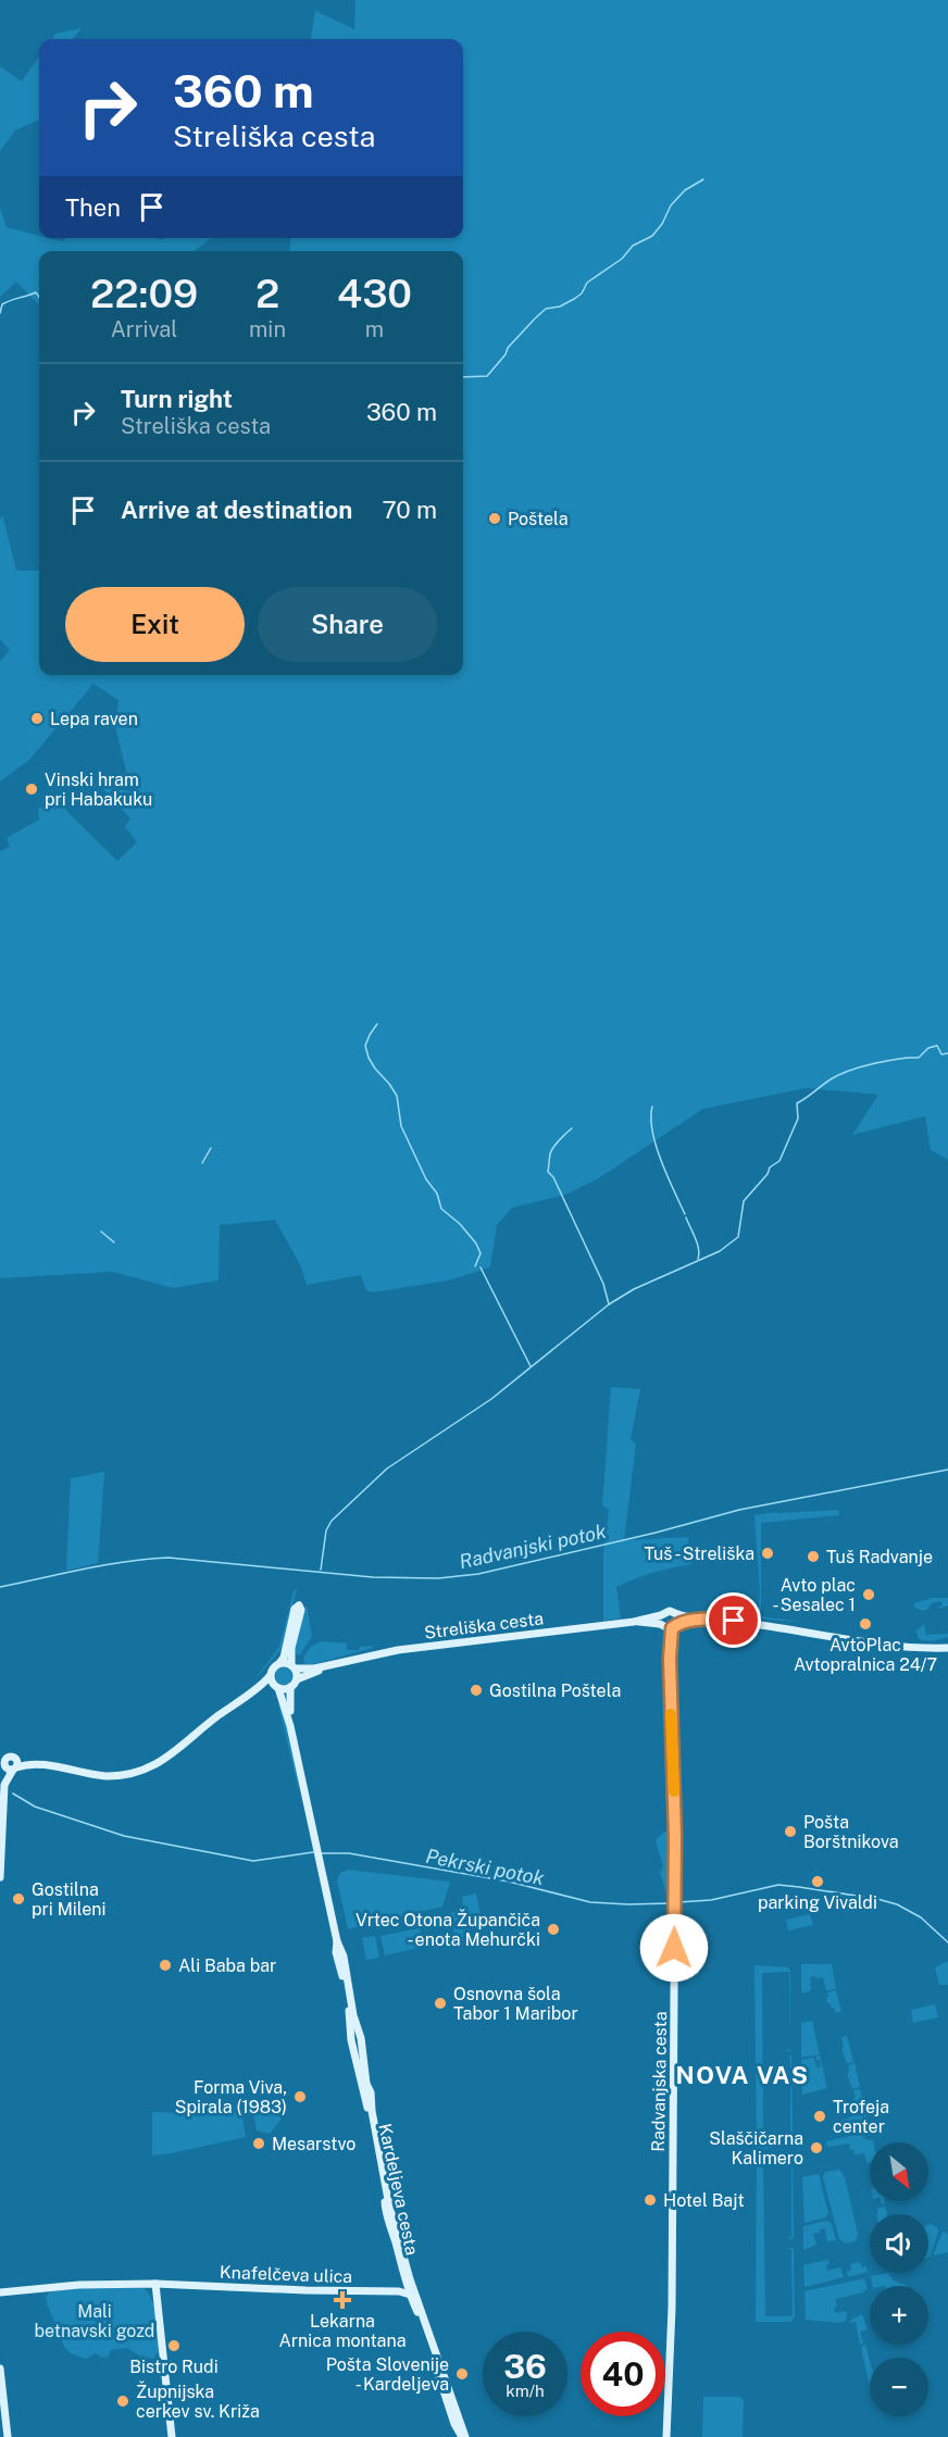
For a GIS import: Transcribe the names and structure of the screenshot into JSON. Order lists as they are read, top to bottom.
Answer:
{
  "streets": {
    "street": [
      "Streliška cesta",
      "Radvanjska cesta",
      "Kardeljeva cesta",
      "Knafelčeva ulica"
    ]
  },
  "crossings": [
    ["Streliška cesta", "Radvanjska cesta"],
    ["Kardeljeva cesta", "Knafelčeva ulica"]
  ],
  "districts": ["NOVA VAS"],
  "water": ["Radvanjski potok", "Pekrski potok"],
  "parks": ["Mali betnavski gozd"],
  "places": {
    "other": [
      "Poštela",
      "Lepa raven",
      "Vinski hram pri Habakuku",
      "Tuš - Streliška",
      "Tuš Radvanje",
      "Avto plac - Sesalec 1",
      "AvtoPlac Avtopralnica 24/7",
      "Gostilna Poštela",
      "Pošta Borštnikova",
      "parking Vivaldi",
      "Gostilna pri Mileni",
      "Vrtec Otona Župančiča - enota Mehurčki",
      "Ali Baba bar",
      "Osnovna šola Tabor 1 Maribor",
      "Forma Viva, Spirala (1983)",
      "Trofeja center",
      "Mesarstvo",
      "Slaščičarna Kalimero",
      "Hotel Bajt",
      "Bistro Rudi",
      "Pošta Slovenije - Kardeljeva",
      "Župnijska cerkev sv. Križa"
    ],
    "health": ["Lekarna Arnica montana"]
  },
  "north": "bottom right",
  "page": {
    "turn": ["360 m", "Streliška cesta"],
    "then": "Then",
    "eta": [
      "22:09",
      "Arrival",
      "2",
      "min",
      "430",
      "m"
    ],
    "list": [
      {
        "name": "Turn right",
        "note": "Streliška cesta",
        "value": "360 m"
      },
      {
        "name": "Arrive at destination",
        "value": "70 m"
      }
    ],
    "buttons": ["Exit", "Share"],
    "map_buttons": ["+", "−"],
    "speed": "36 km/h",
    "limit": "40"
  }
}
